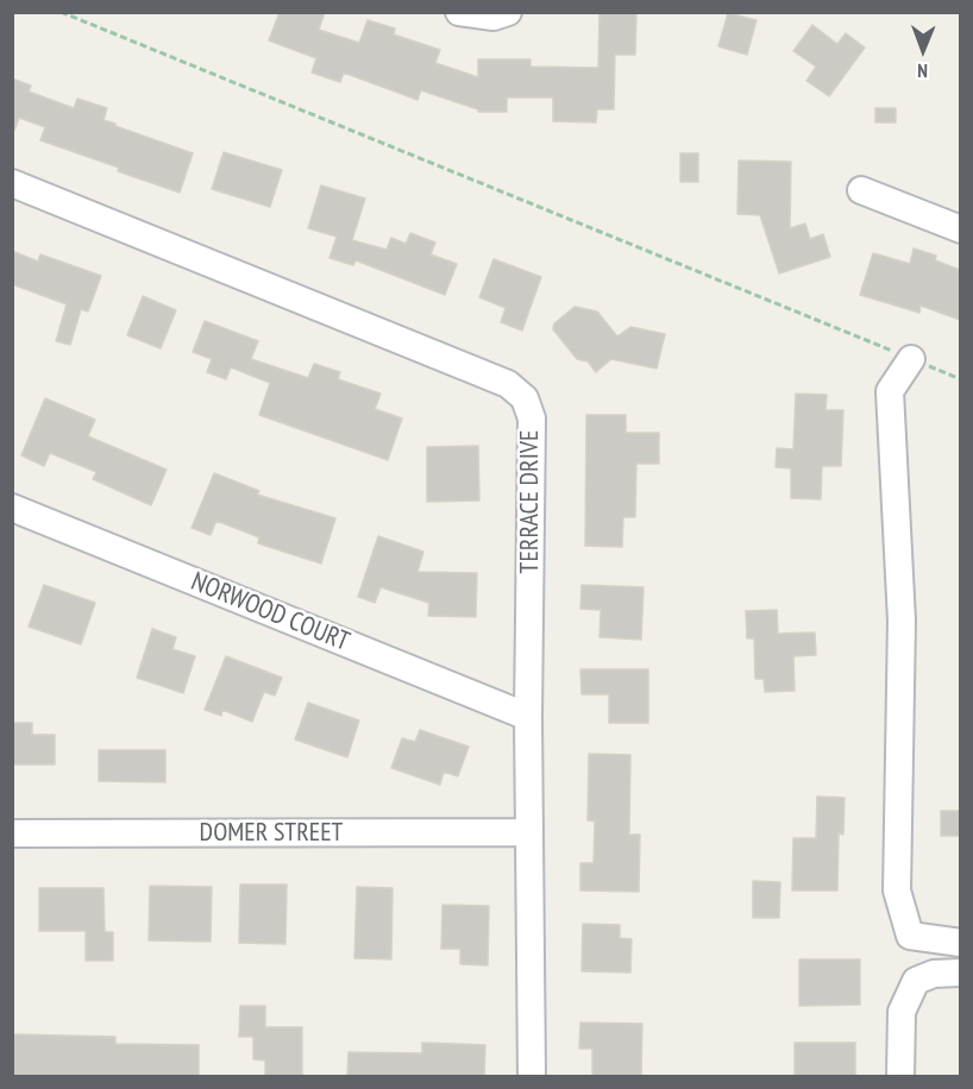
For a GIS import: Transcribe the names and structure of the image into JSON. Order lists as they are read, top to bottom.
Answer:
{
  "streets": {
    "street": ["TERRACE DRIVE", "NORWOOD COURT", "DOMER STREET"]
  },
  "crossings": [
    ["TERRACE DRIVE", "NORWOOD COURT"],
    ["TERRACE DRIVE", "DOMER STREET"]
  ],
  "north": "bottom"
}
